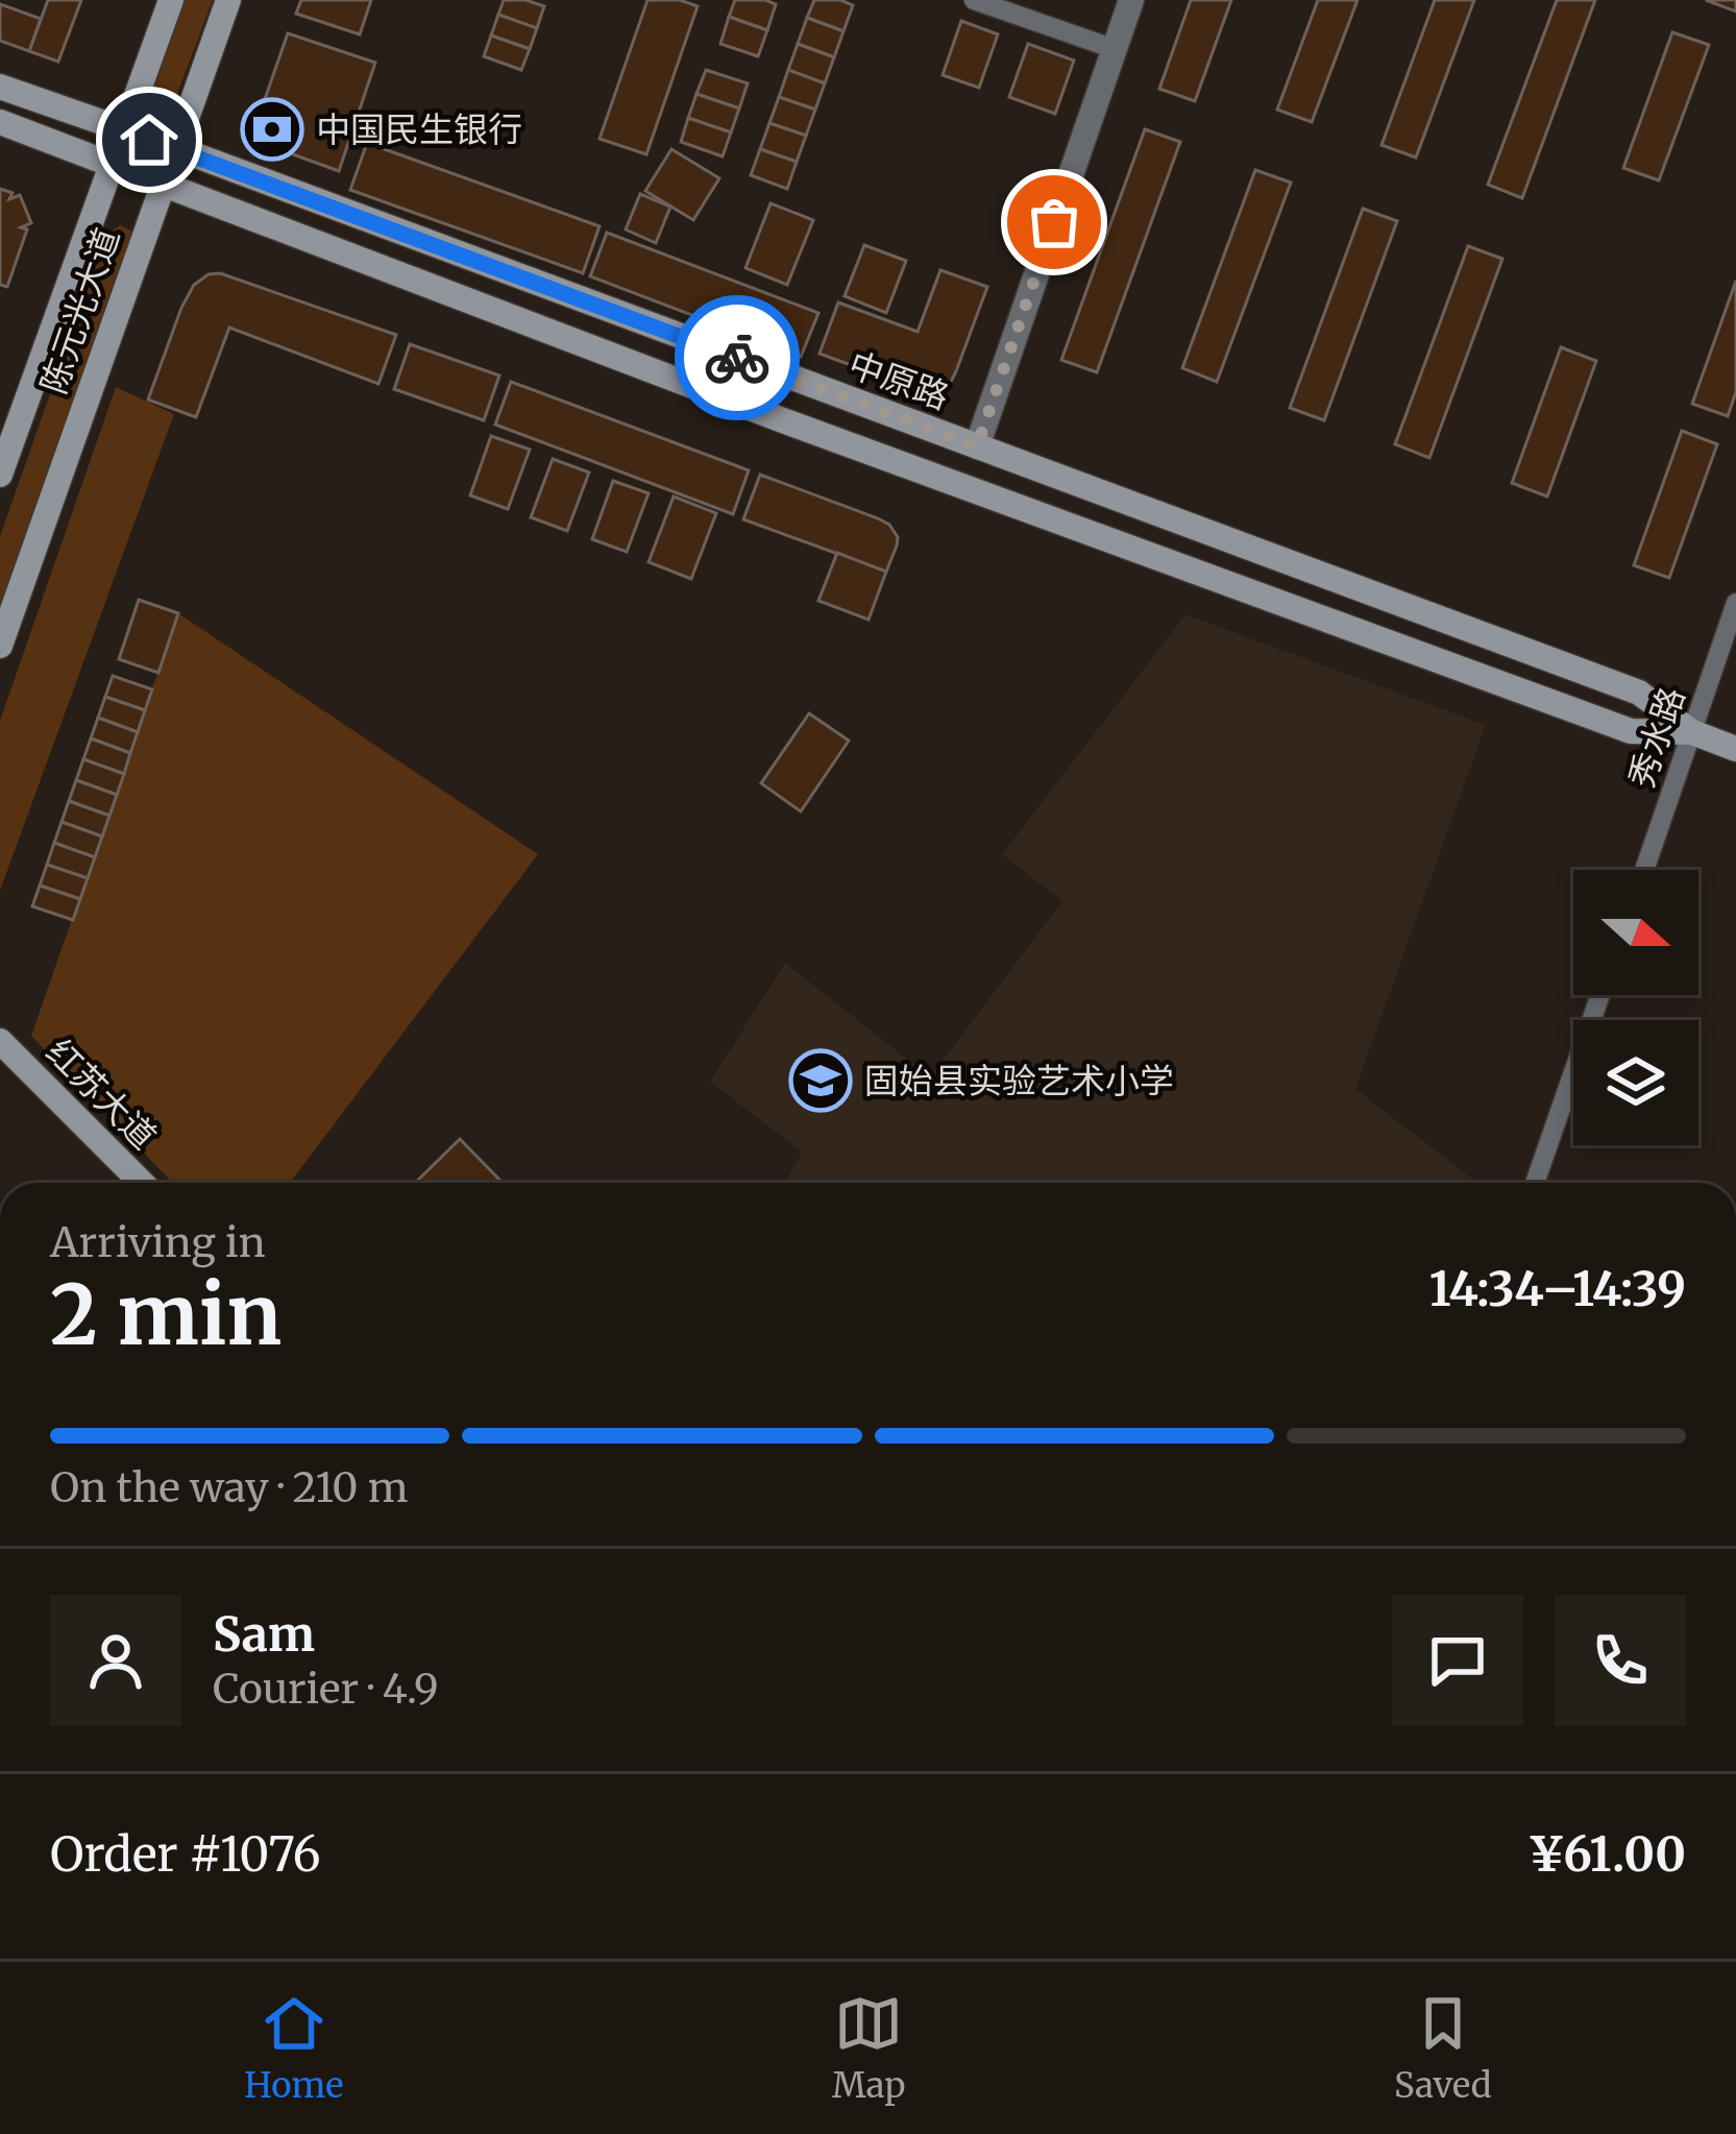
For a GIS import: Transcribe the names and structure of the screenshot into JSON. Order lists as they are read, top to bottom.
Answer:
{
  "streets": {
    "main road": ["陈元光大道", "中原路", "红苏大道"],
    "street": ["秀水路"]
  },
  "crossings": [
    ["陈元光大道", "中原路"],
    ["中原路", "秀水路"]
  ],
  "places": {
    "bank": ["中国民生银行"],
    "school or university": ["固始县实验艺术小学"]
  },
  "north": "right",
  "page": {
    "heading": ["2 min", "Arriving in", "14:34–14:39"],
    "panel": [
      "Sam",
      "Courier · 4.9",
      "Order #1076",
      "¥61.00"
    ],
    "bar": "On the way · 210 m",
    "tabs": ["Home", "Map", "Saved"]
  }
}
